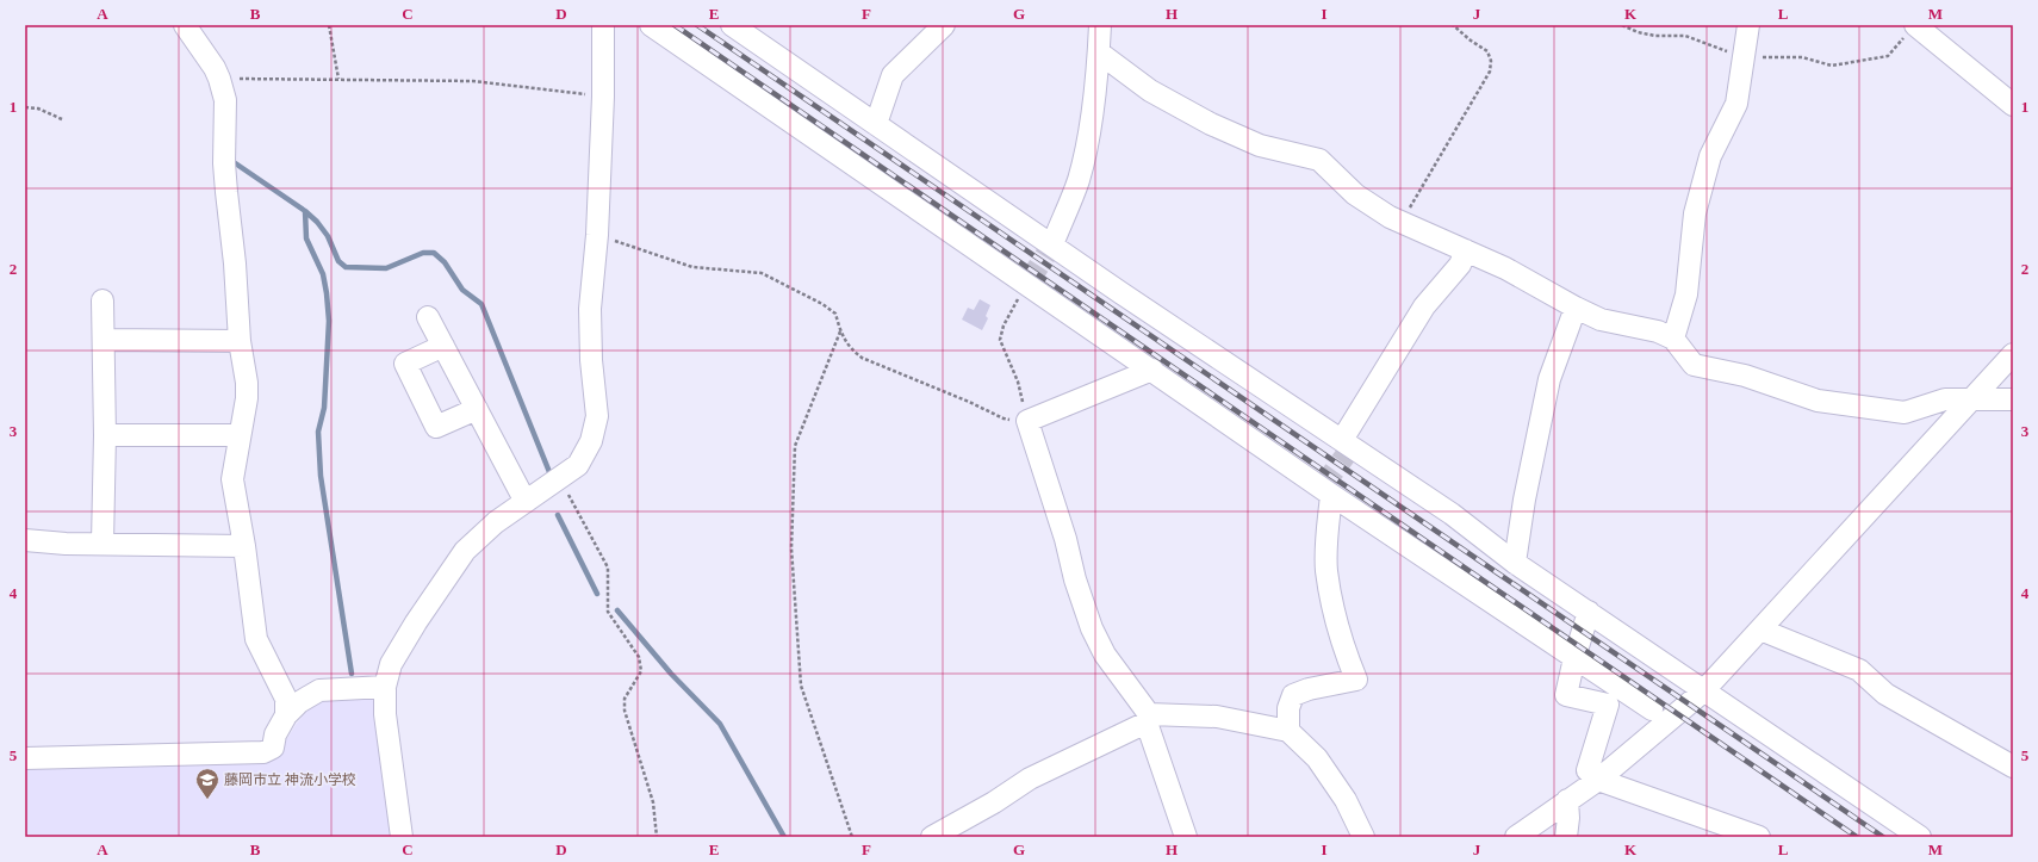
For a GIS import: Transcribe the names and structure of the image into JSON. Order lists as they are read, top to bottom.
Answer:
{
  "places": {
    "school or university": ["藤岡市立 神流小学校"]
  },
  "grid": {
    "columns": [
      "A",
      "B",
      "C",
      "D",
      "E",
      "F",
      "G",
      "H",
      "I",
      "J",
      "K",
      "L",
      "M"
    ],
    "rows": [
      "1",
      "2",
      "3",
      "4",
      "5"
    ]
  }
}
